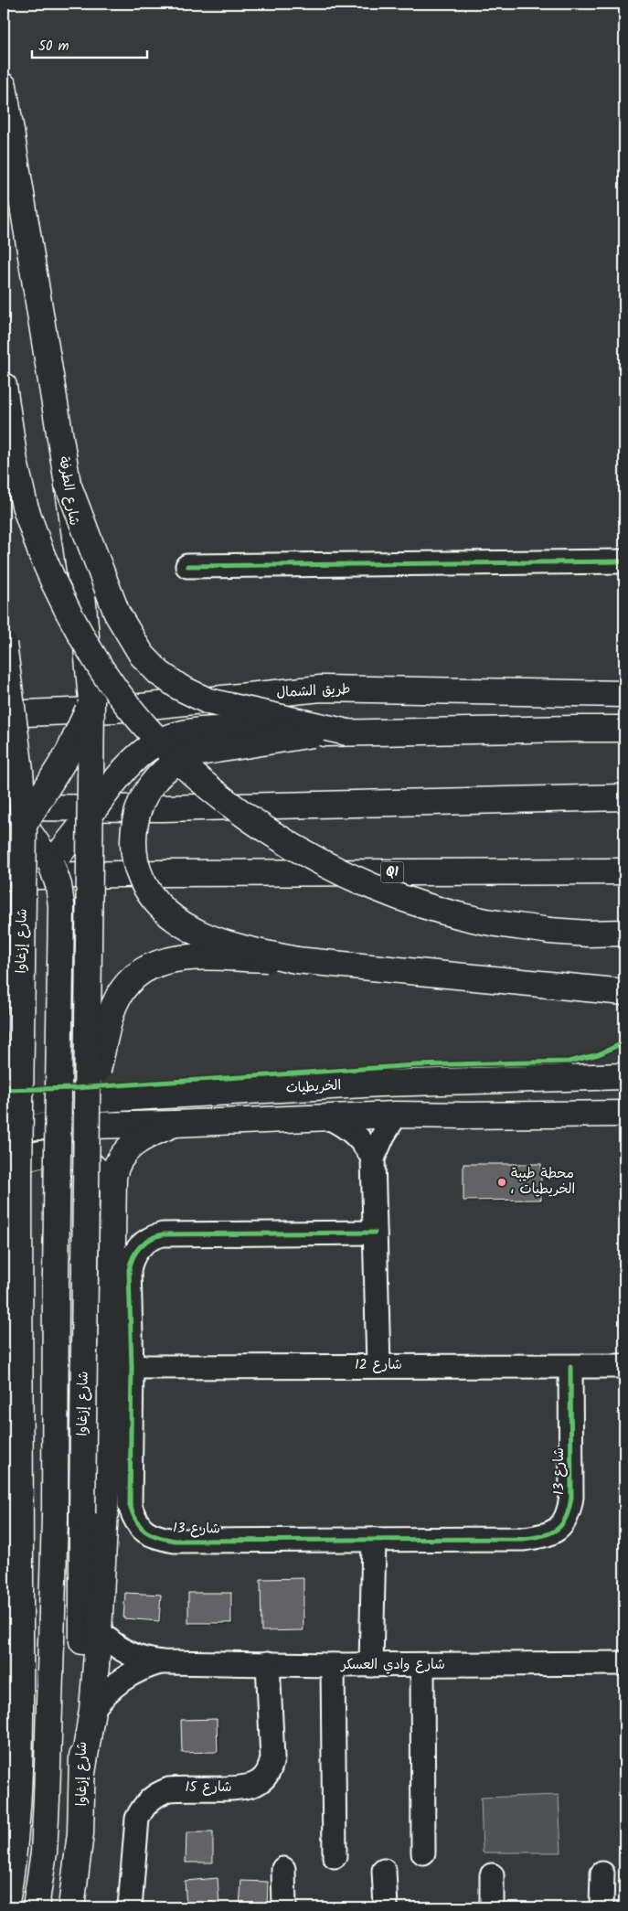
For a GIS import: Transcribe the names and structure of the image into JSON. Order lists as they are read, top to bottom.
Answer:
{
  "streets": {
    "main road": [
      "شارع الطرفة",
      "طريق الشمال",
      "Q1",
      "شارع إزغاوا",
      "الخريطيات"
    ],
    "street": [
      "شارع 12",
      "شارع 13",
      "شارع وادي العسكر",
      "شارع 15"
    ]
  },
  "crossings": [
    ["شارع الطرفة", "شارع إزغاوا"],
    ["شارع 12", "شارع 13"],
    ["شارع وادي العسكر", "شارع 15"]
  ],
  "places": ["محطة طيبة ، الخريطيات"],
  "scale_bar": "50 m"
}
